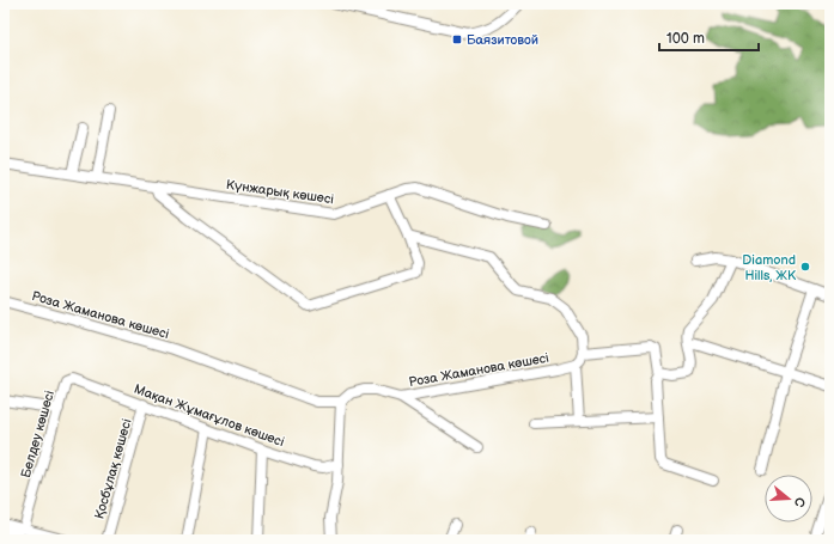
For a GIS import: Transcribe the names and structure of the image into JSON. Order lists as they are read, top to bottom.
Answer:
{
  "streets": {
    "street": [
      "Күнжарық көшесі",
      "Роза Жаманова көшесі",
      "Мақан Жұмағұлов көшесі",
      "Белдеу көшесі",
      "Қосбұлақ көшесі"
    ]
  },
  "crossings": [
    ["Мақан Жұмағұлов көшесі", "Белдеу көшесі"],
    ["Мақан Жұмағұлов көшесі", "Қосбұлақ көшесі"]
  ],
  "places": {
    "transit": ["Баязитовой"],
    "other": ["Diamond Hills, ЖК"]
  },
  "scale_bar": "100 m",
  "north": "right"
}
